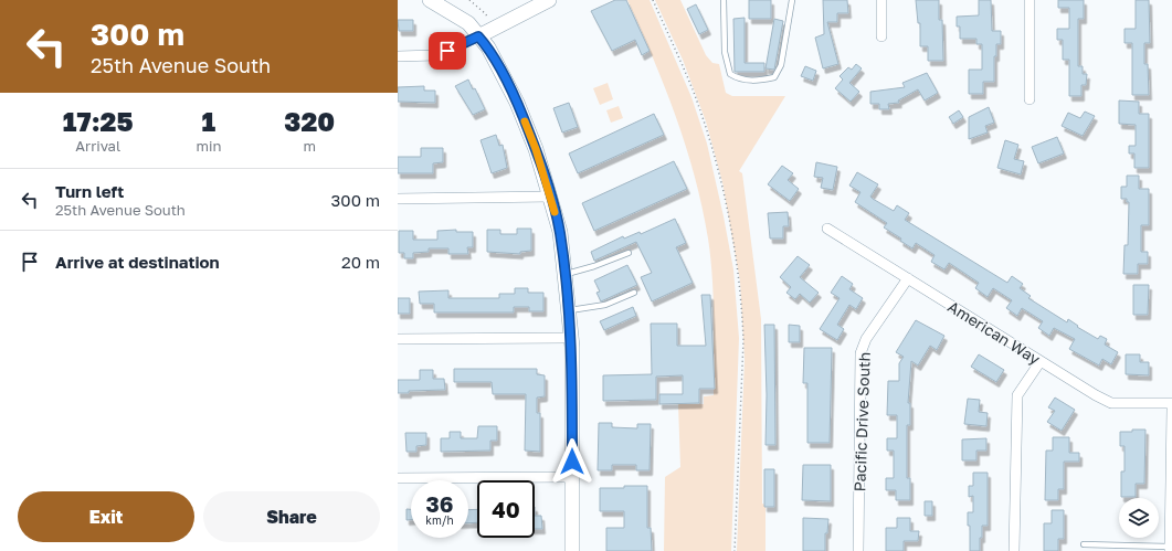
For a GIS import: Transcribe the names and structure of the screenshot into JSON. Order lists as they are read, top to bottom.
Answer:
{
  "streets": {
    "street": ["American Way", "Pacific Drive South"]
  },
  "crossings": [
    ["American Way", "Pacific Drive South"]
  ],
  "page": {
    "turn": ["300 m", "25th Avenue South"],
    "eta": [
      "17:25",
      "Arrival",
      "1",
      "min",
      "320",
      "m"
    ],
    "list": [
      {
        "name": "Turn left",
        "note": "25th Avenue South",
        "value": "300 m"
      },
      {
        "name": "Arrive at destination",
        "value": "20 m"
      }
    ],
    "speed": "36 km/h",
    "limit": "40",
    "buttons": ["Exit", "Share"]
  }
}
